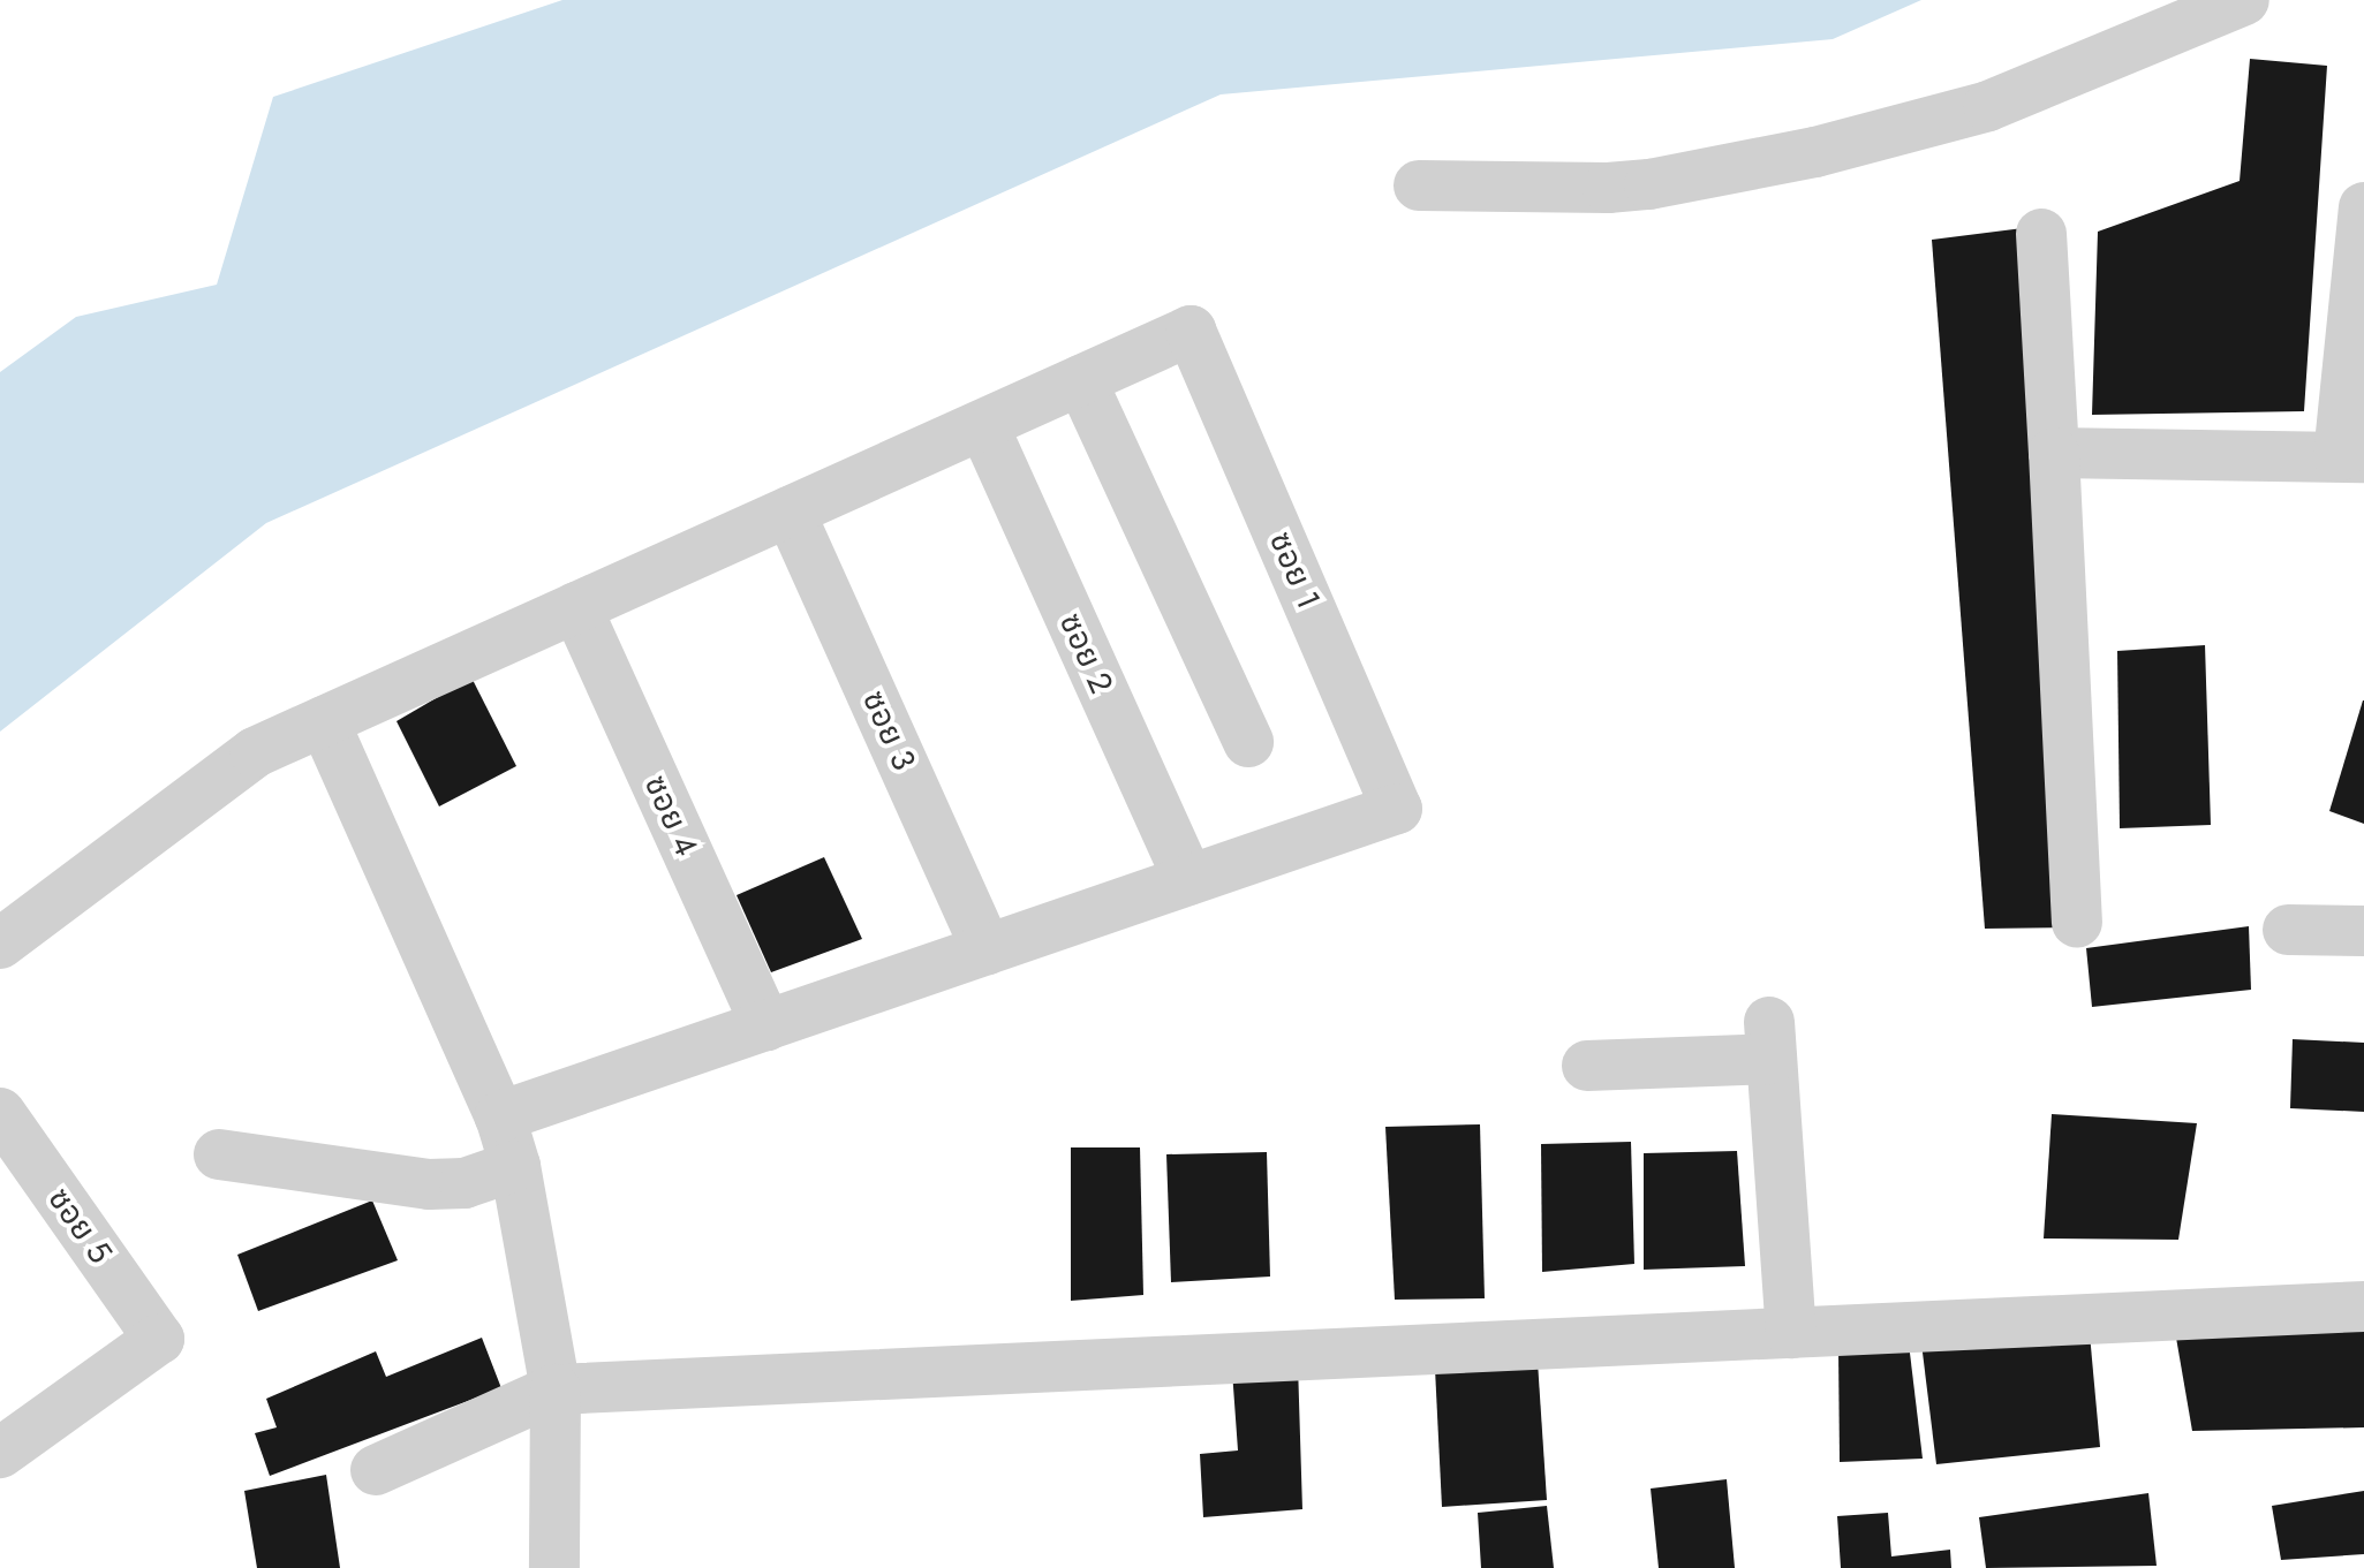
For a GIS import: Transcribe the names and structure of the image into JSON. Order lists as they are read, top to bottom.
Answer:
{
  "streets": {
    "street": [
      "ซอย 1",
      "ซอย 2",
      "ซอย 3",
      "ซอย 4",
      "ซอย 5"
    ]
  },
  "crossings": [
    ["ซอย 1", "ซอย 2"]
  ]
}
